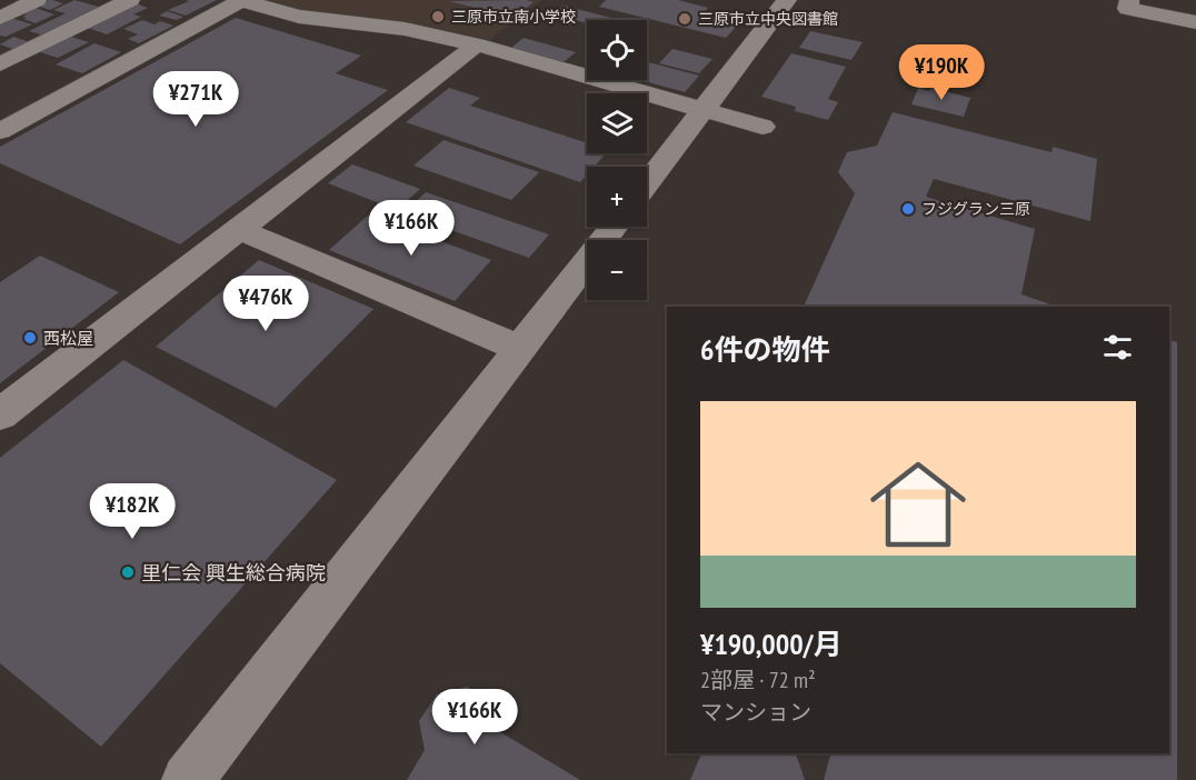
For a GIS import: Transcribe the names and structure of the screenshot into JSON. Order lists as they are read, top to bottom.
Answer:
{
  "places": [
    "三原市立南小学校",
    "三原市立中央図書館",
    "フジグラン三原",
    "西松屋",
    "里仁会 興生総合病院"
  ],
  "page": {
    "map_buttons": ["+", "−"],
    "price": [
      "¥190K",
      "¥271K",
      "¥166K",
      "¥476K",
      "¥182K",
      "¥166K"
    ],
    "heading": "6件の物件",
    "list": [
      {
        "name": "¥190,000/月",
        "note": "2部屋 · 72 m² · マンション"
      }
    ]
  }
}
